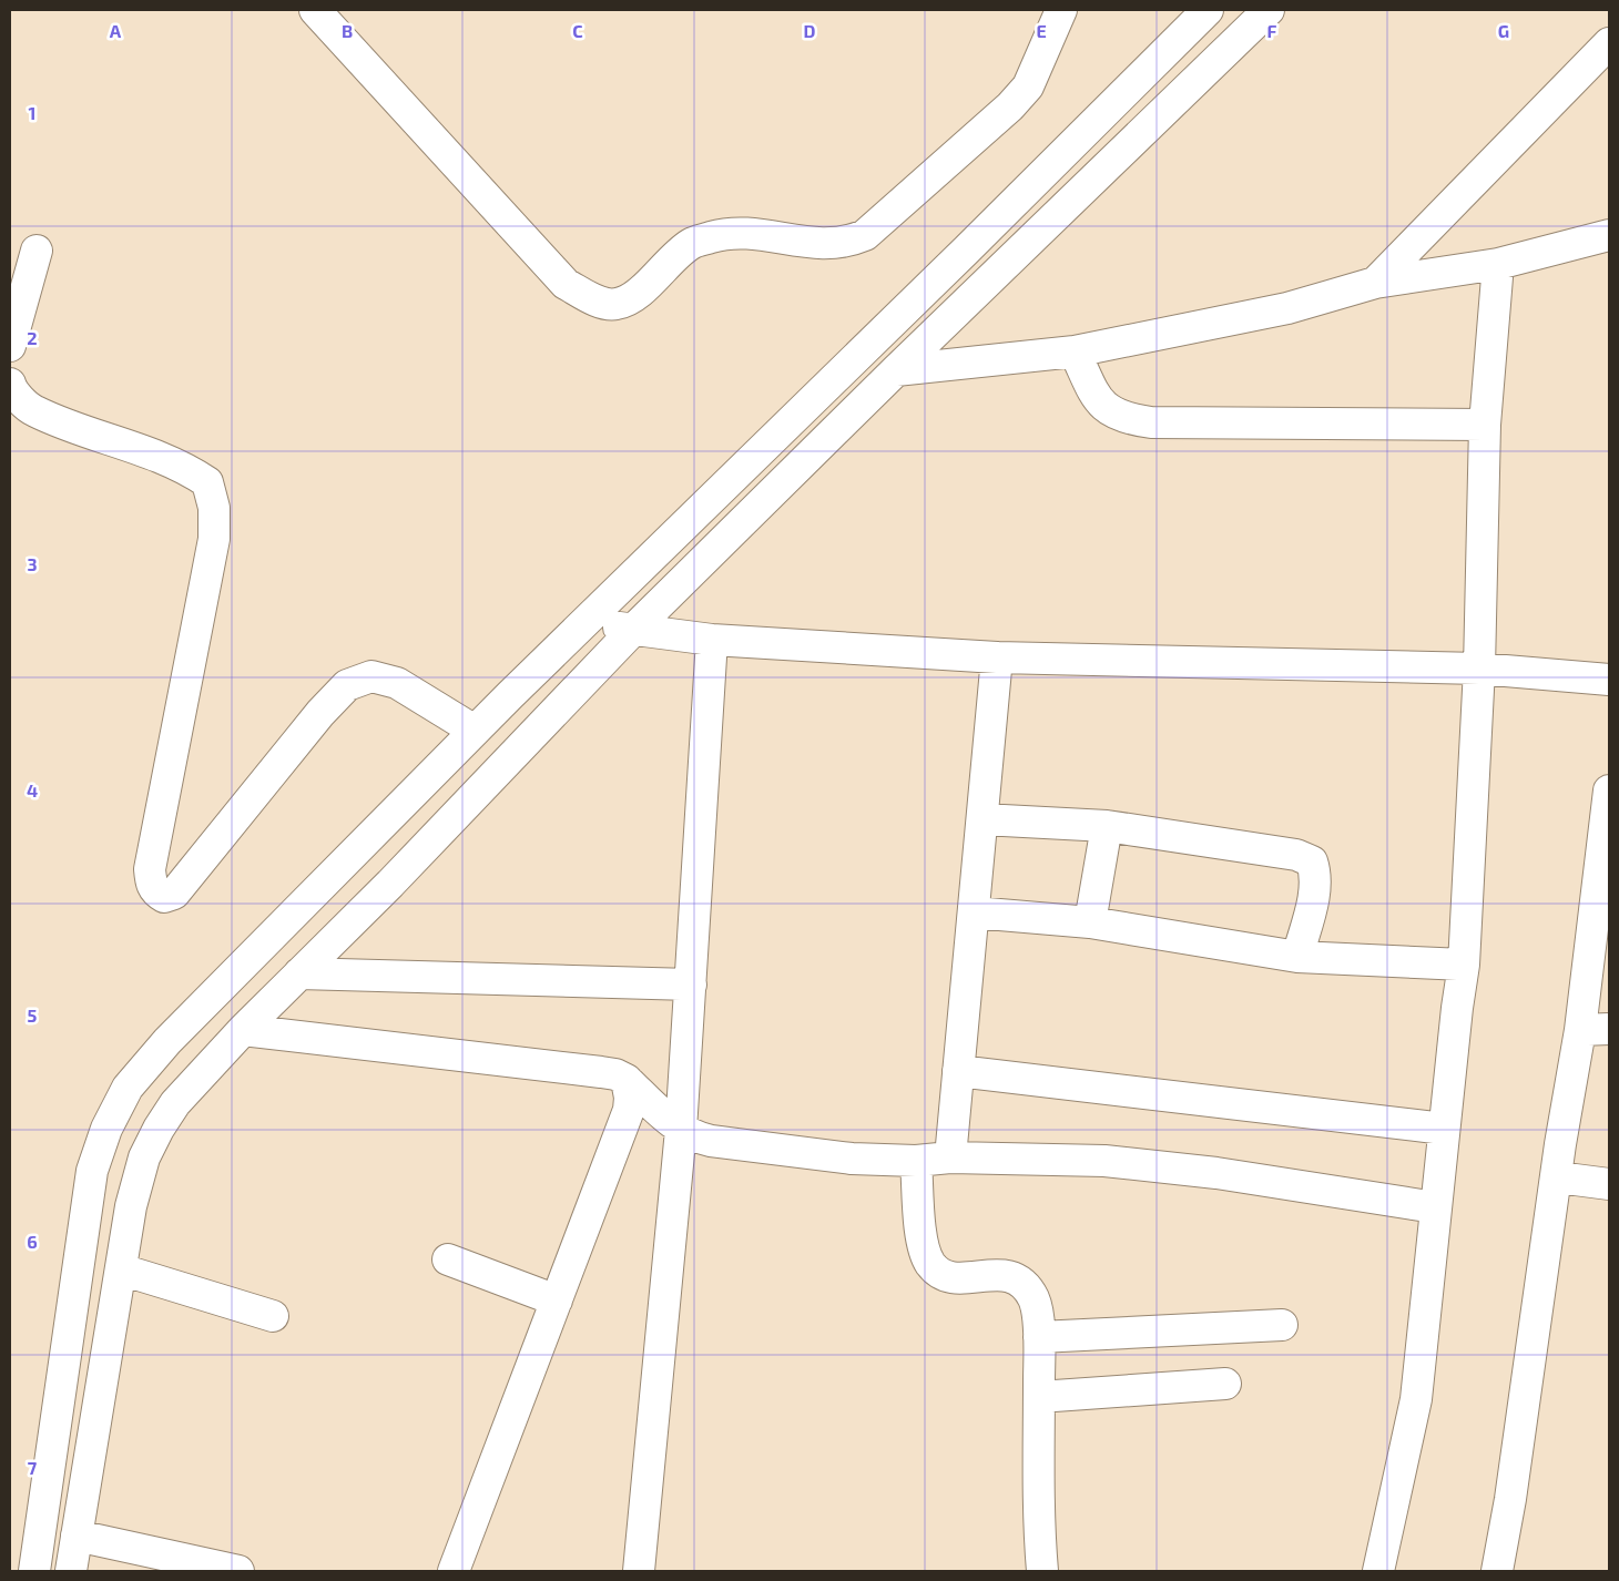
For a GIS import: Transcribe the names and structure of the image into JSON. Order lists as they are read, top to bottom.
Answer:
{
  "grid": {
    "columns": [
      "A",
      "B",
      "C",
      "D",
      "E",
      "F",
      "G"
    ],
    "rows": [
      "1",
      "2",
      "3",
      "4",
      "5",
      "6",
      "7"
    ]
  }
}
